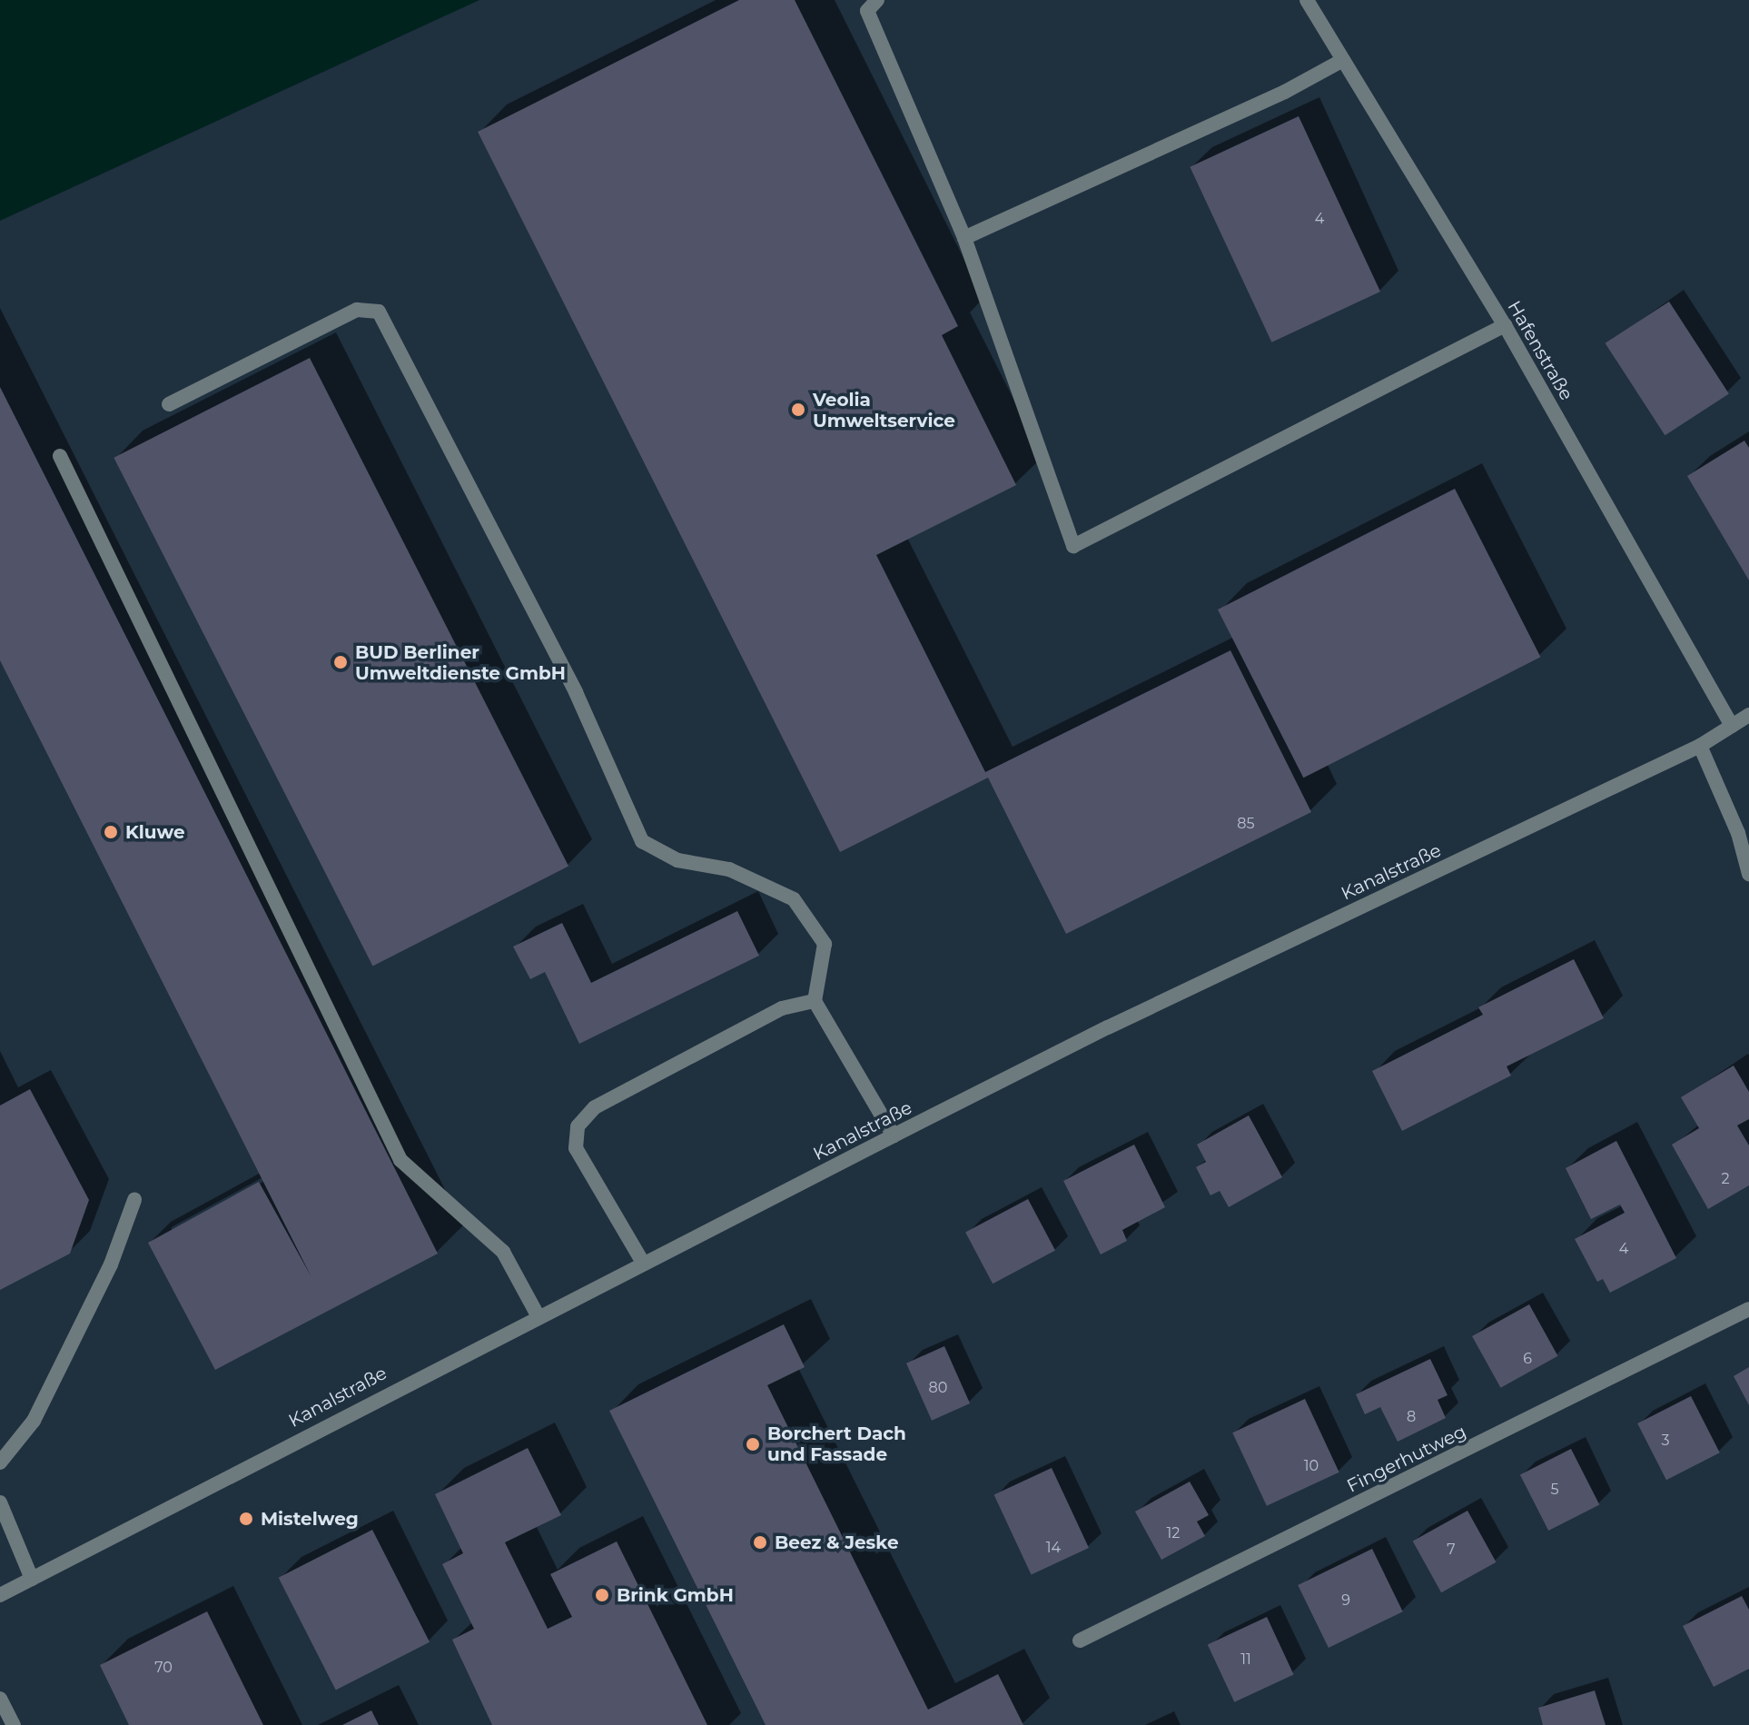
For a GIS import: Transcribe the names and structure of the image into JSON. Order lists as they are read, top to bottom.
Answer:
{
  "streets": {
    "street": ["Hafenstraße", "Kanalstraße", "Fingerhutweg"]
  },
  "crossings": [
    ["Hafenstraße", "Kanalstraße"]
  ],
  "places": [
    "Veolia Umweltservice",
    "BUD Berliner Umweltdienste GmbH",
    "Kluwe",
    "Borchert Dach und Fassade",
    "Mistelweg",
    "Beez & Jeske",
    "Brink GmbH"
  ],
  "house_numbers": [
    "4",
    "85",
    "2",
    "4",
    "6",
    "80",
    "8",
    "3",
    "10",
    "5",
    "12",
    "14",
    "7",
    "9",
    "11",
    "70"
  ]
}
